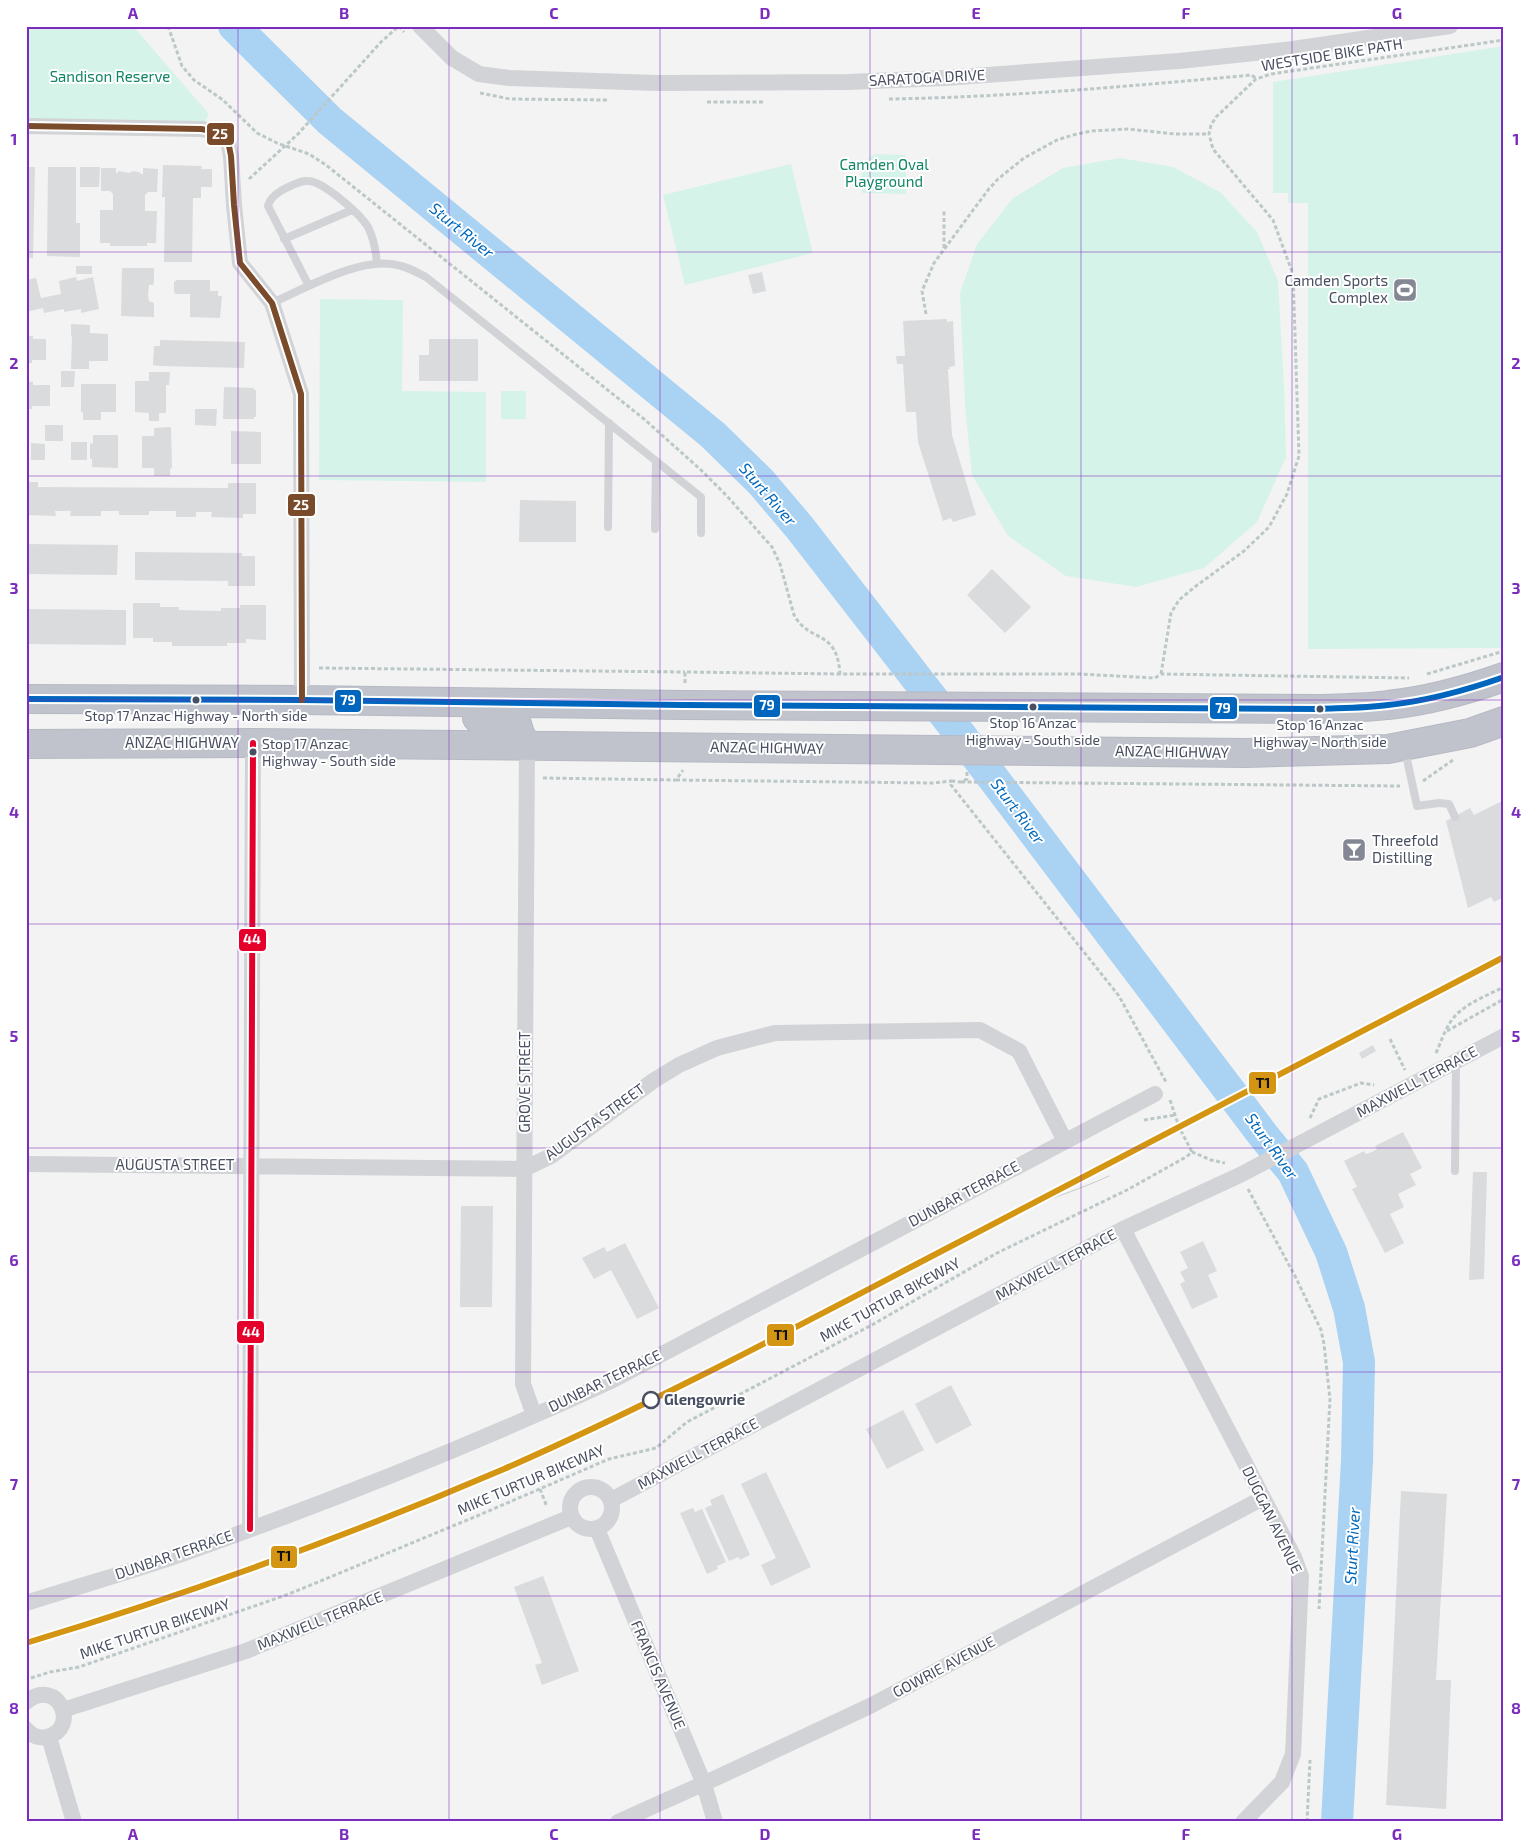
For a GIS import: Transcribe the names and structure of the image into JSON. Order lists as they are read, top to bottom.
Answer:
{
  "streets": {
    "highway": ["ANZAC HIGHWAY"],
    "street": [
      "SARATOGA DRIVE",
      "GROVE STREET",
      "MAXWELL TERRACE",
      "AUGUSTA STREET",
      "DUNBAR TERRACE",
      "DUGGAN AVENUE",
      "GOWRIE AVENUE",
      "FRANCIS AVENUE"
    ],
    "path": ["WESTSIDE BIKE PATH", "MIKE TURTUR BIKEWAY"]
  },
  "crossings": [
    ["ANZAC HIGHWAY", "GROVE STREET"],
    ["GROVE STREET", "AUGUSTA STREET"],
    ["GROVE STREET", "DUNBAR TERRACE"],
    ["MAXWELL TERRACE", "DUGGAN AVENUE"],
    ["MAXWELL TERRACE", "FRANCIS AVENUE"],
    ["AUGUSTA STREET", "DUNBAR TERRACE"],
    ["DUGGAN AVENUE", "GOWRIE AVENUE"],
    ["GOWRIE AVENUE", "FRANCIS AVENUE"]
  ],
  "water": ["Sturt River"],
  "parks": ["Sandison Reserve", "Camden Oval Playground"],
  "places": {
    "sports": ["Camden Sports Complex"],
    "other": [
      "Stop 17 Anzac Highway - North side",
      "Stop 16 Anzac Highway - South side",
      "Stop 16 Anzac Highway - North side",
      "Stop 17 Anzac Highway - South side",
      "Glengowrie"
    ],
    "bar": ["Threefold Distilling"]
  },
  "lines": [
    "transit line 25",
    "transit line 79",
    "transit line 44",
    "transit line T1"
  ],
  "grid": {
    "columns": [
      "A",
      "B",
      "C",
      "D",
      "E",
      "F",
      "G"
    ],
    "rows": [
      "1",
      "2",
      "3",
      "4",
      "5",
      "6",
      "7",
      "8"
    ]
  }
}
